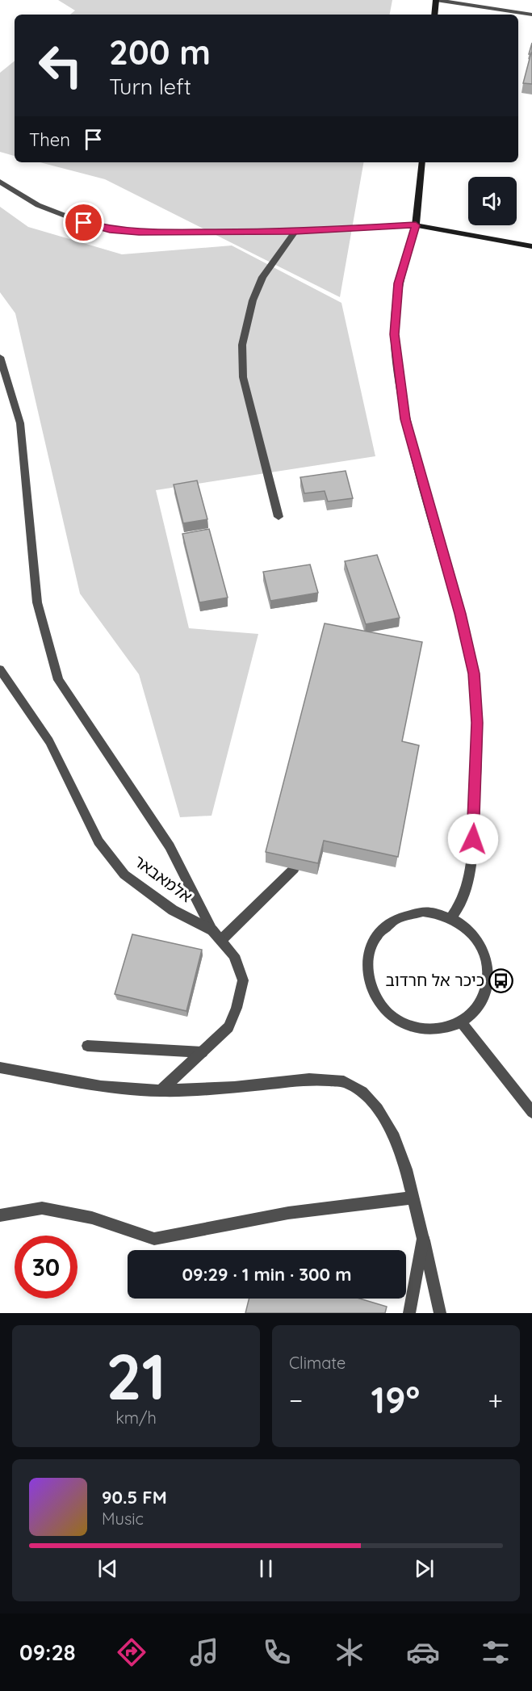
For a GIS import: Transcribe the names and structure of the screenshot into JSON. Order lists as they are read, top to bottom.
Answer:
{
  "streets": {
    "street": ["אלמאבאר"]
  },
  "places": {
    "bus stop": ["כיכר אל חרדוב"]
  },
  "page": {
    "turn": ["200 m", "Turn left"],
    "then": "Then",
    "limit": "30",
    "trip": "09:29 · 1 min · 300 m",
    "tile": [
      ["21", "km/h"],
      "Climate"
    ],
    "heat": ["−", "19°", "+"],
    "song": ["90.5 FM", "Music"],
    "tabs": "09:28"
  }
}
